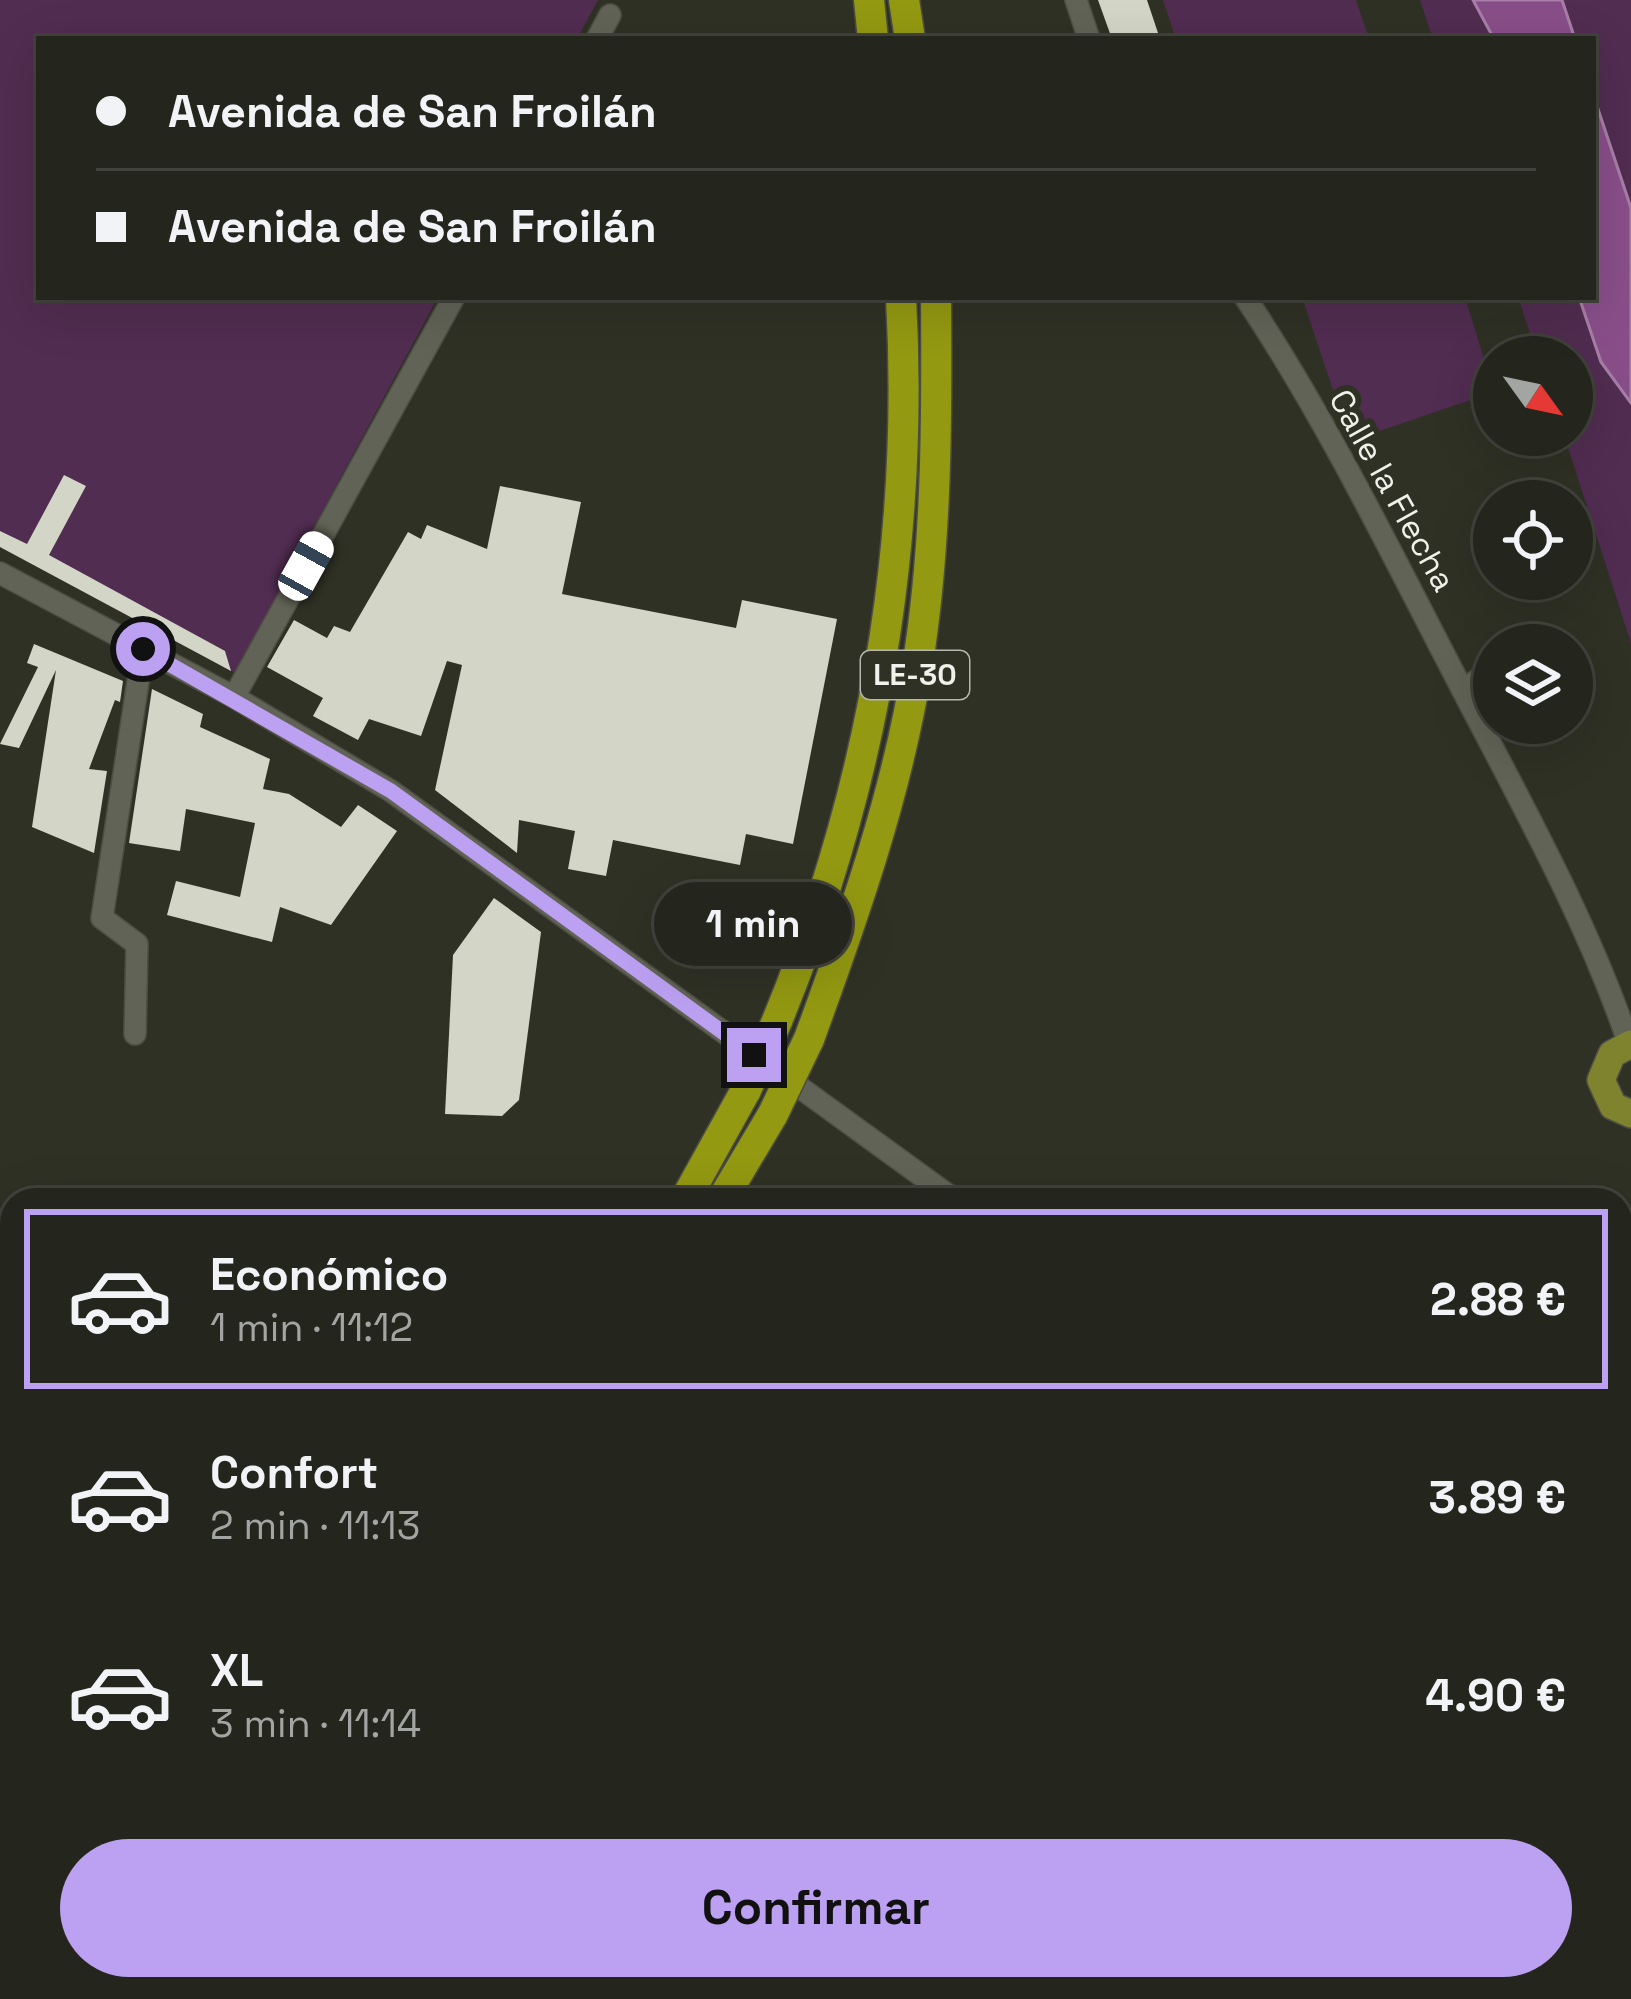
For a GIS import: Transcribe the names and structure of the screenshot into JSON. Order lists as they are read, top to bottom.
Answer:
{
  "streets": {
    "highway": ["LE-30"],
    "street": ["Calle la Flecha"]
  },
  "north": "bottom right",
  "page": {
    "banner": ["Avenida de San Froilán", "Avenida de San Froilán"],
    "bubble": "1 min",
    "list": [
      {
        "name": "Económico",
        "note": "1 min · 11:12",
        "value": "2.88 €"
      },
      {
        "name": "Confort",
        "note": "2 min · 11:13",
        "value": "3.89 €"
      },
      {
        "name": "XL",
        "note": "3 min · 11:14",
        "value": "4.90 €"
      }
    ],
    "buttons": "Confirmar"
  }
}
